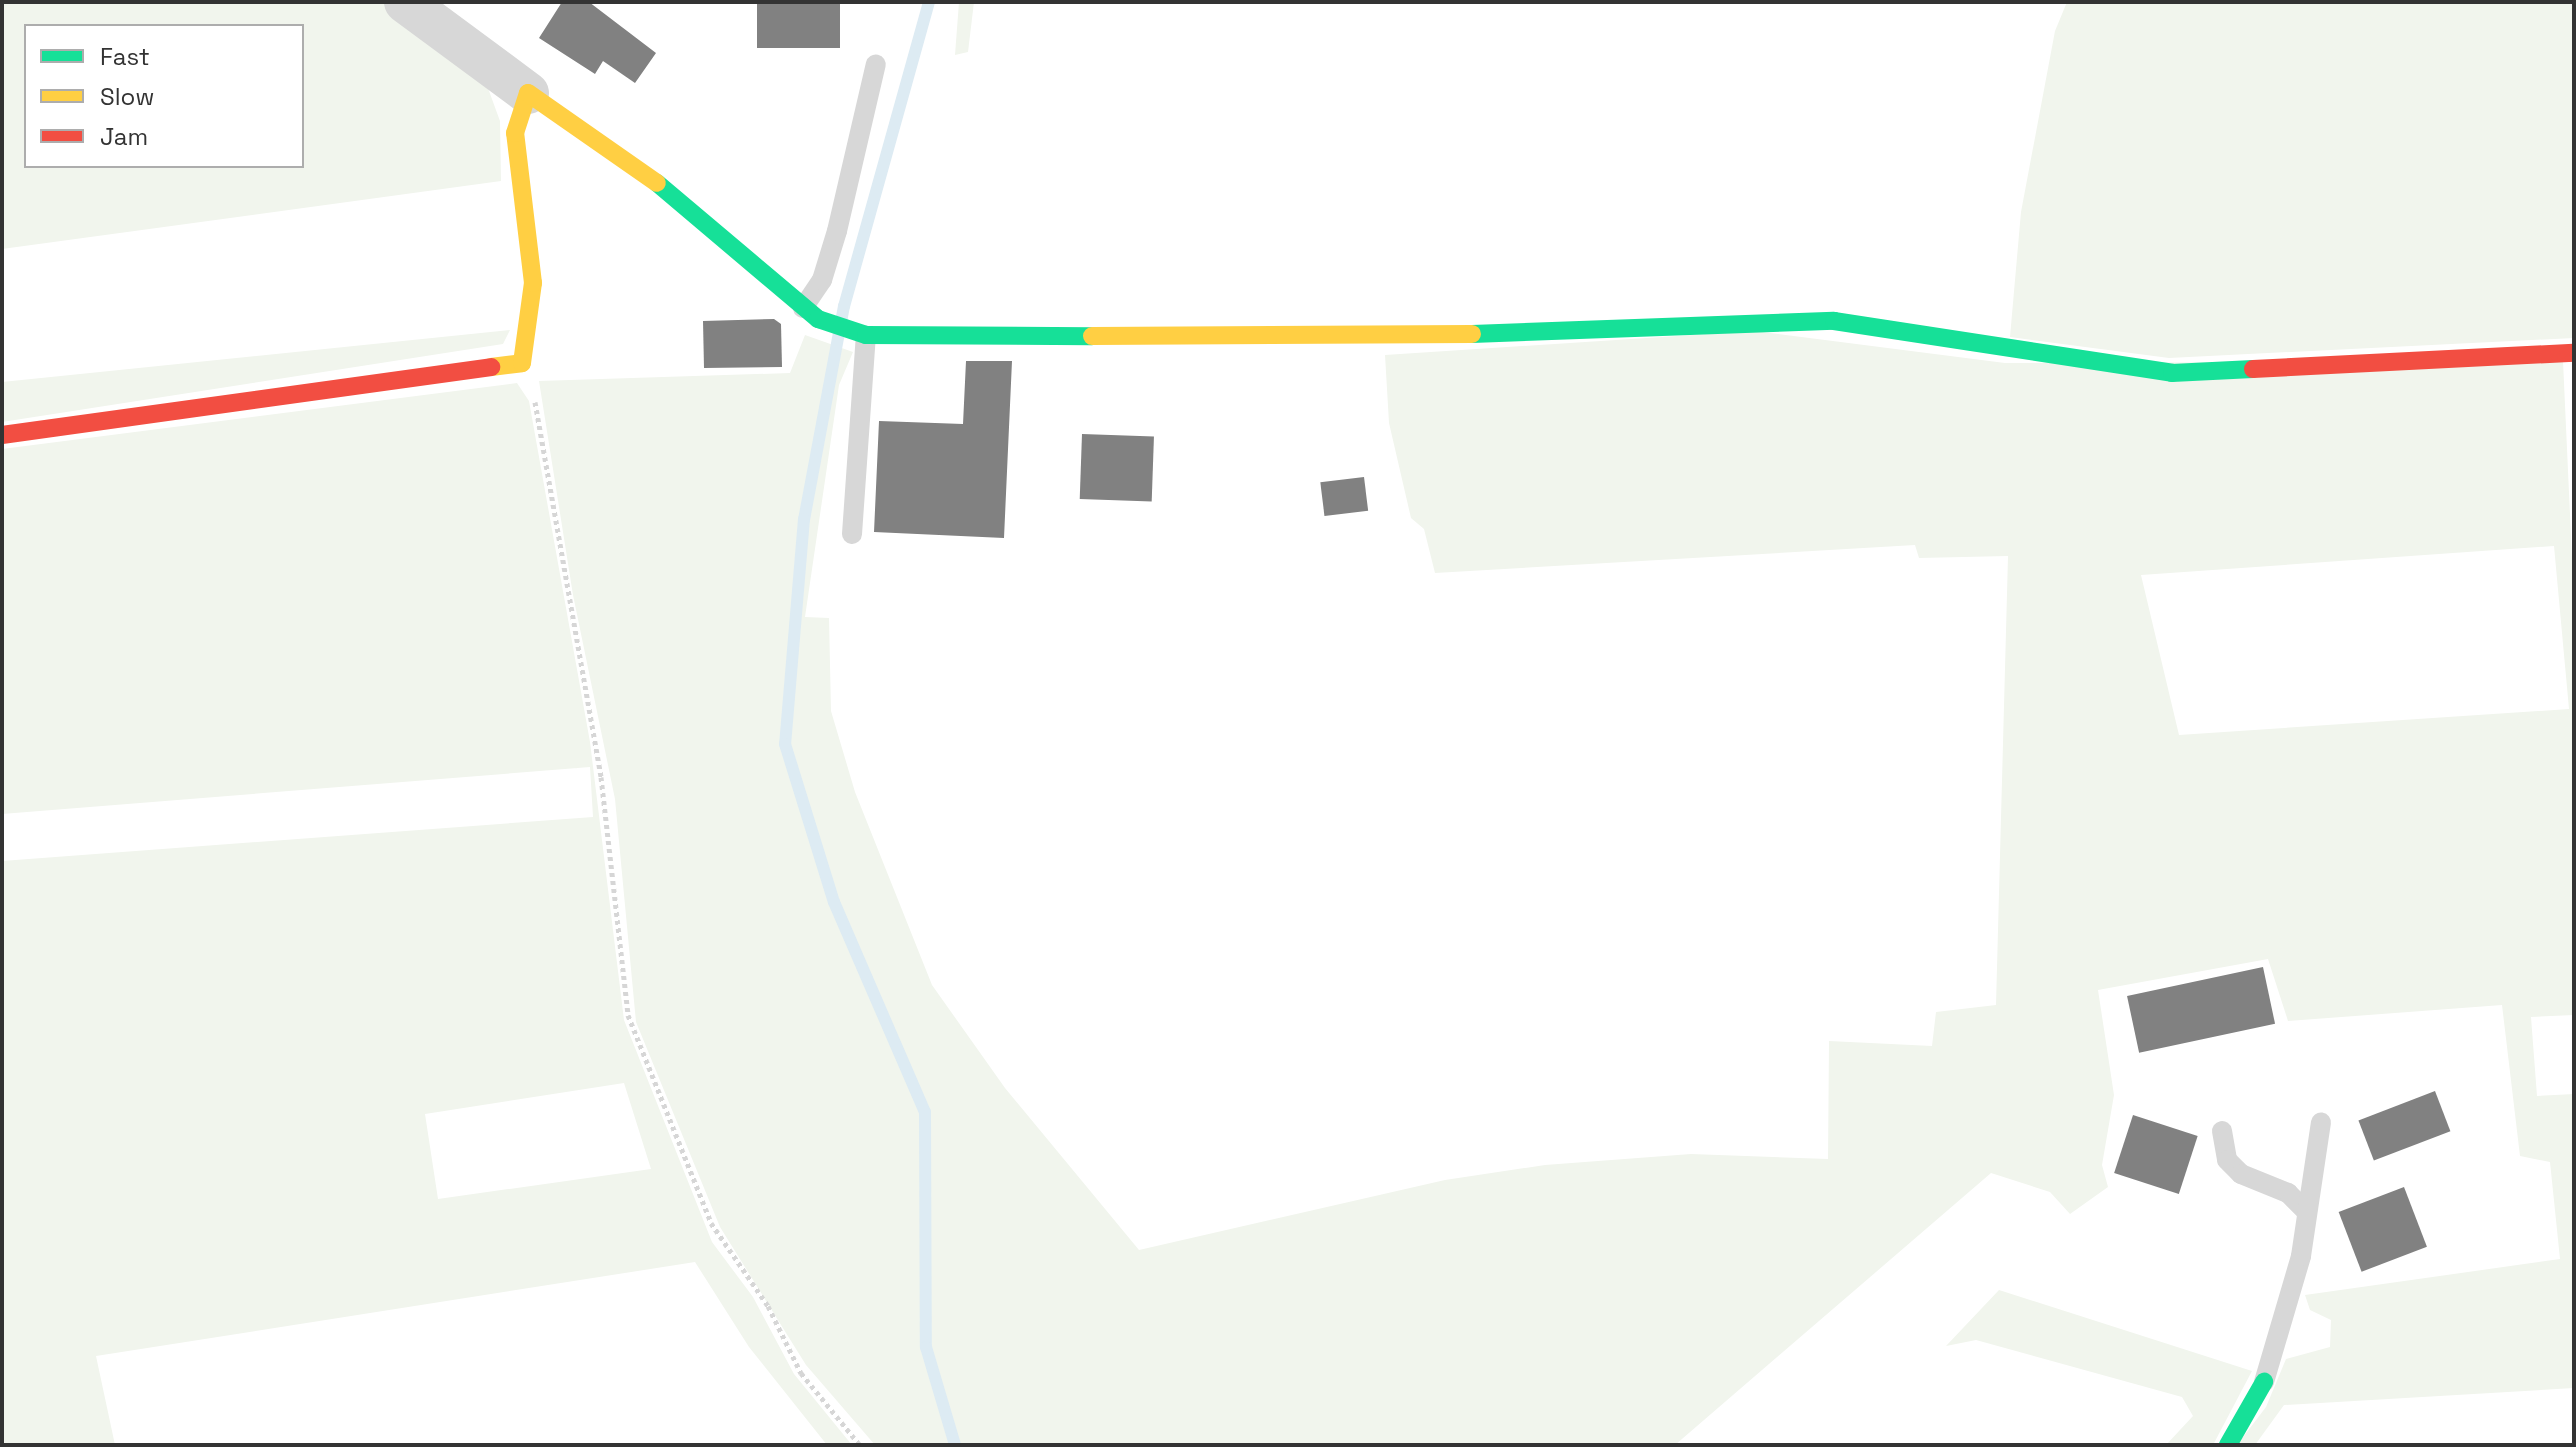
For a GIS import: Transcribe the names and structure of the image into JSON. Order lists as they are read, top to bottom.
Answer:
{
  "legend": ["Fast", "Slow", "Jam"]
}
